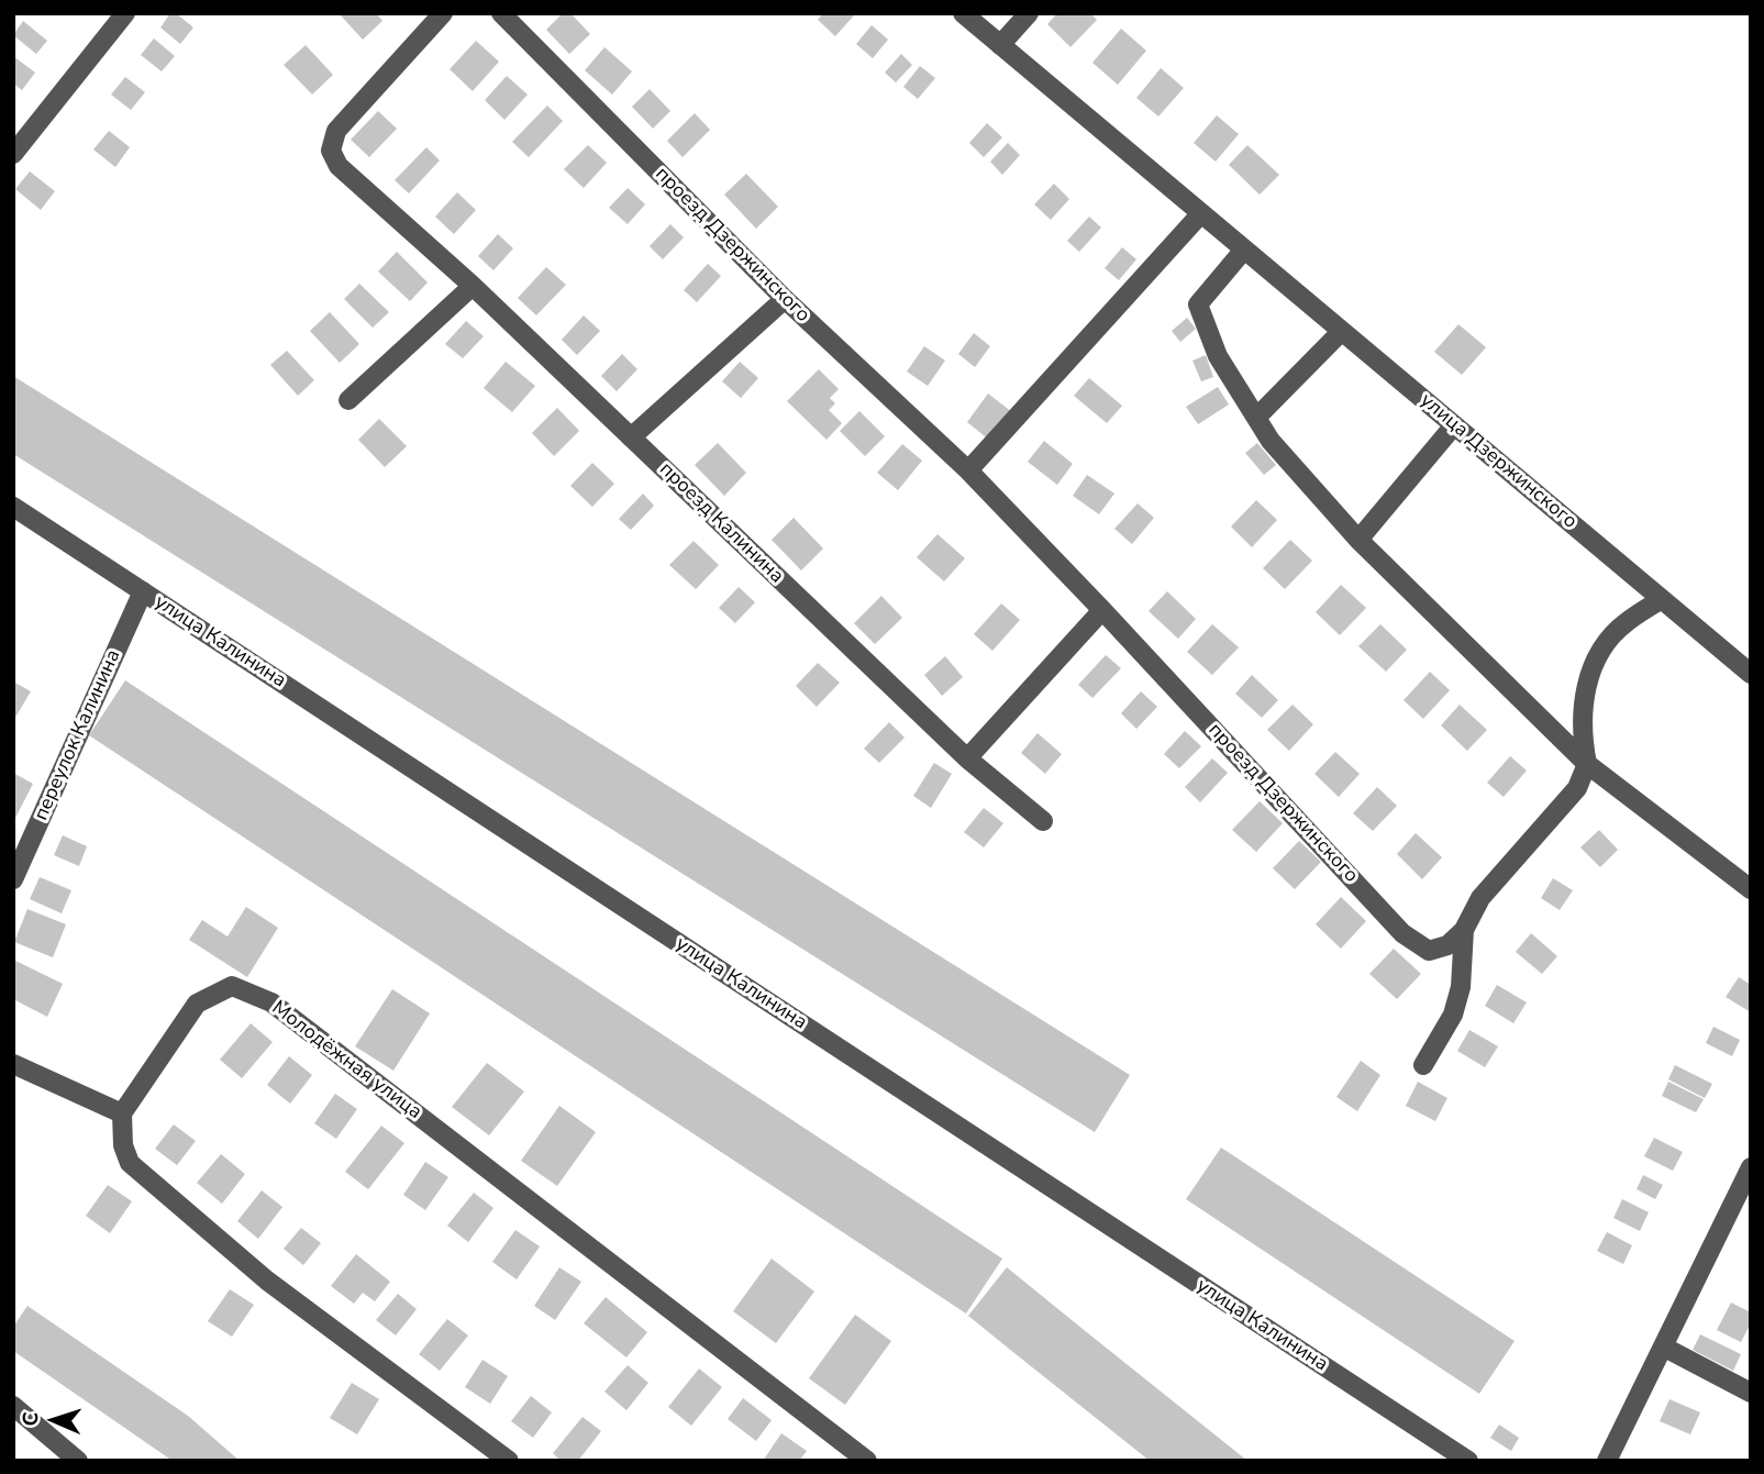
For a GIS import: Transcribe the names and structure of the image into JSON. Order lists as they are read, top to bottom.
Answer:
{
  "streets": {
    "street": [
      "проезд Дзержинского",
      "улица Дзержинского",
      "проезд Калинина",
      "улица Калинина",
      "переулок Калинина",
      "Молодёжная улица"
    ]
  },
  "crossings": [
    ["улица Калинина", "переулок Калинина"]
  ],
  "north": "left"
}
